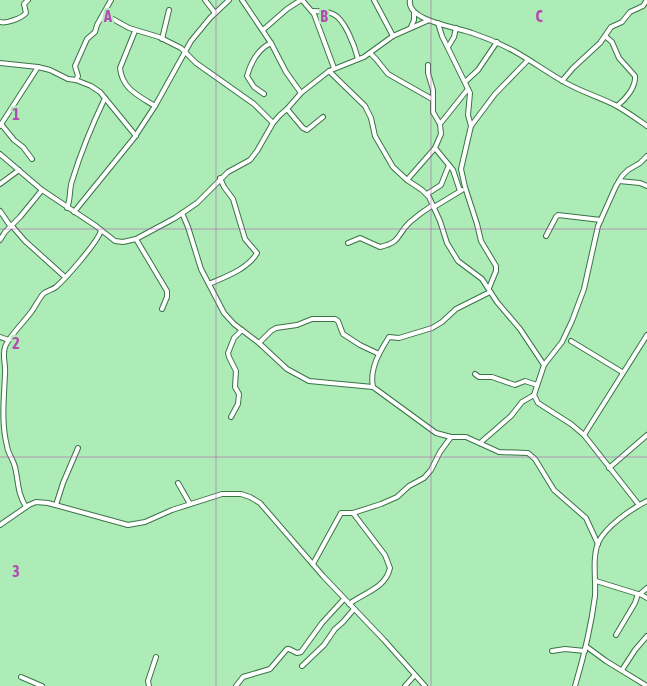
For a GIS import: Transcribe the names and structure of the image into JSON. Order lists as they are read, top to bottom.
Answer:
{
  "grid": {
    "columns": ["A", "B", "C"],
    "rows": ["1", "2", "3"]
  }
}
